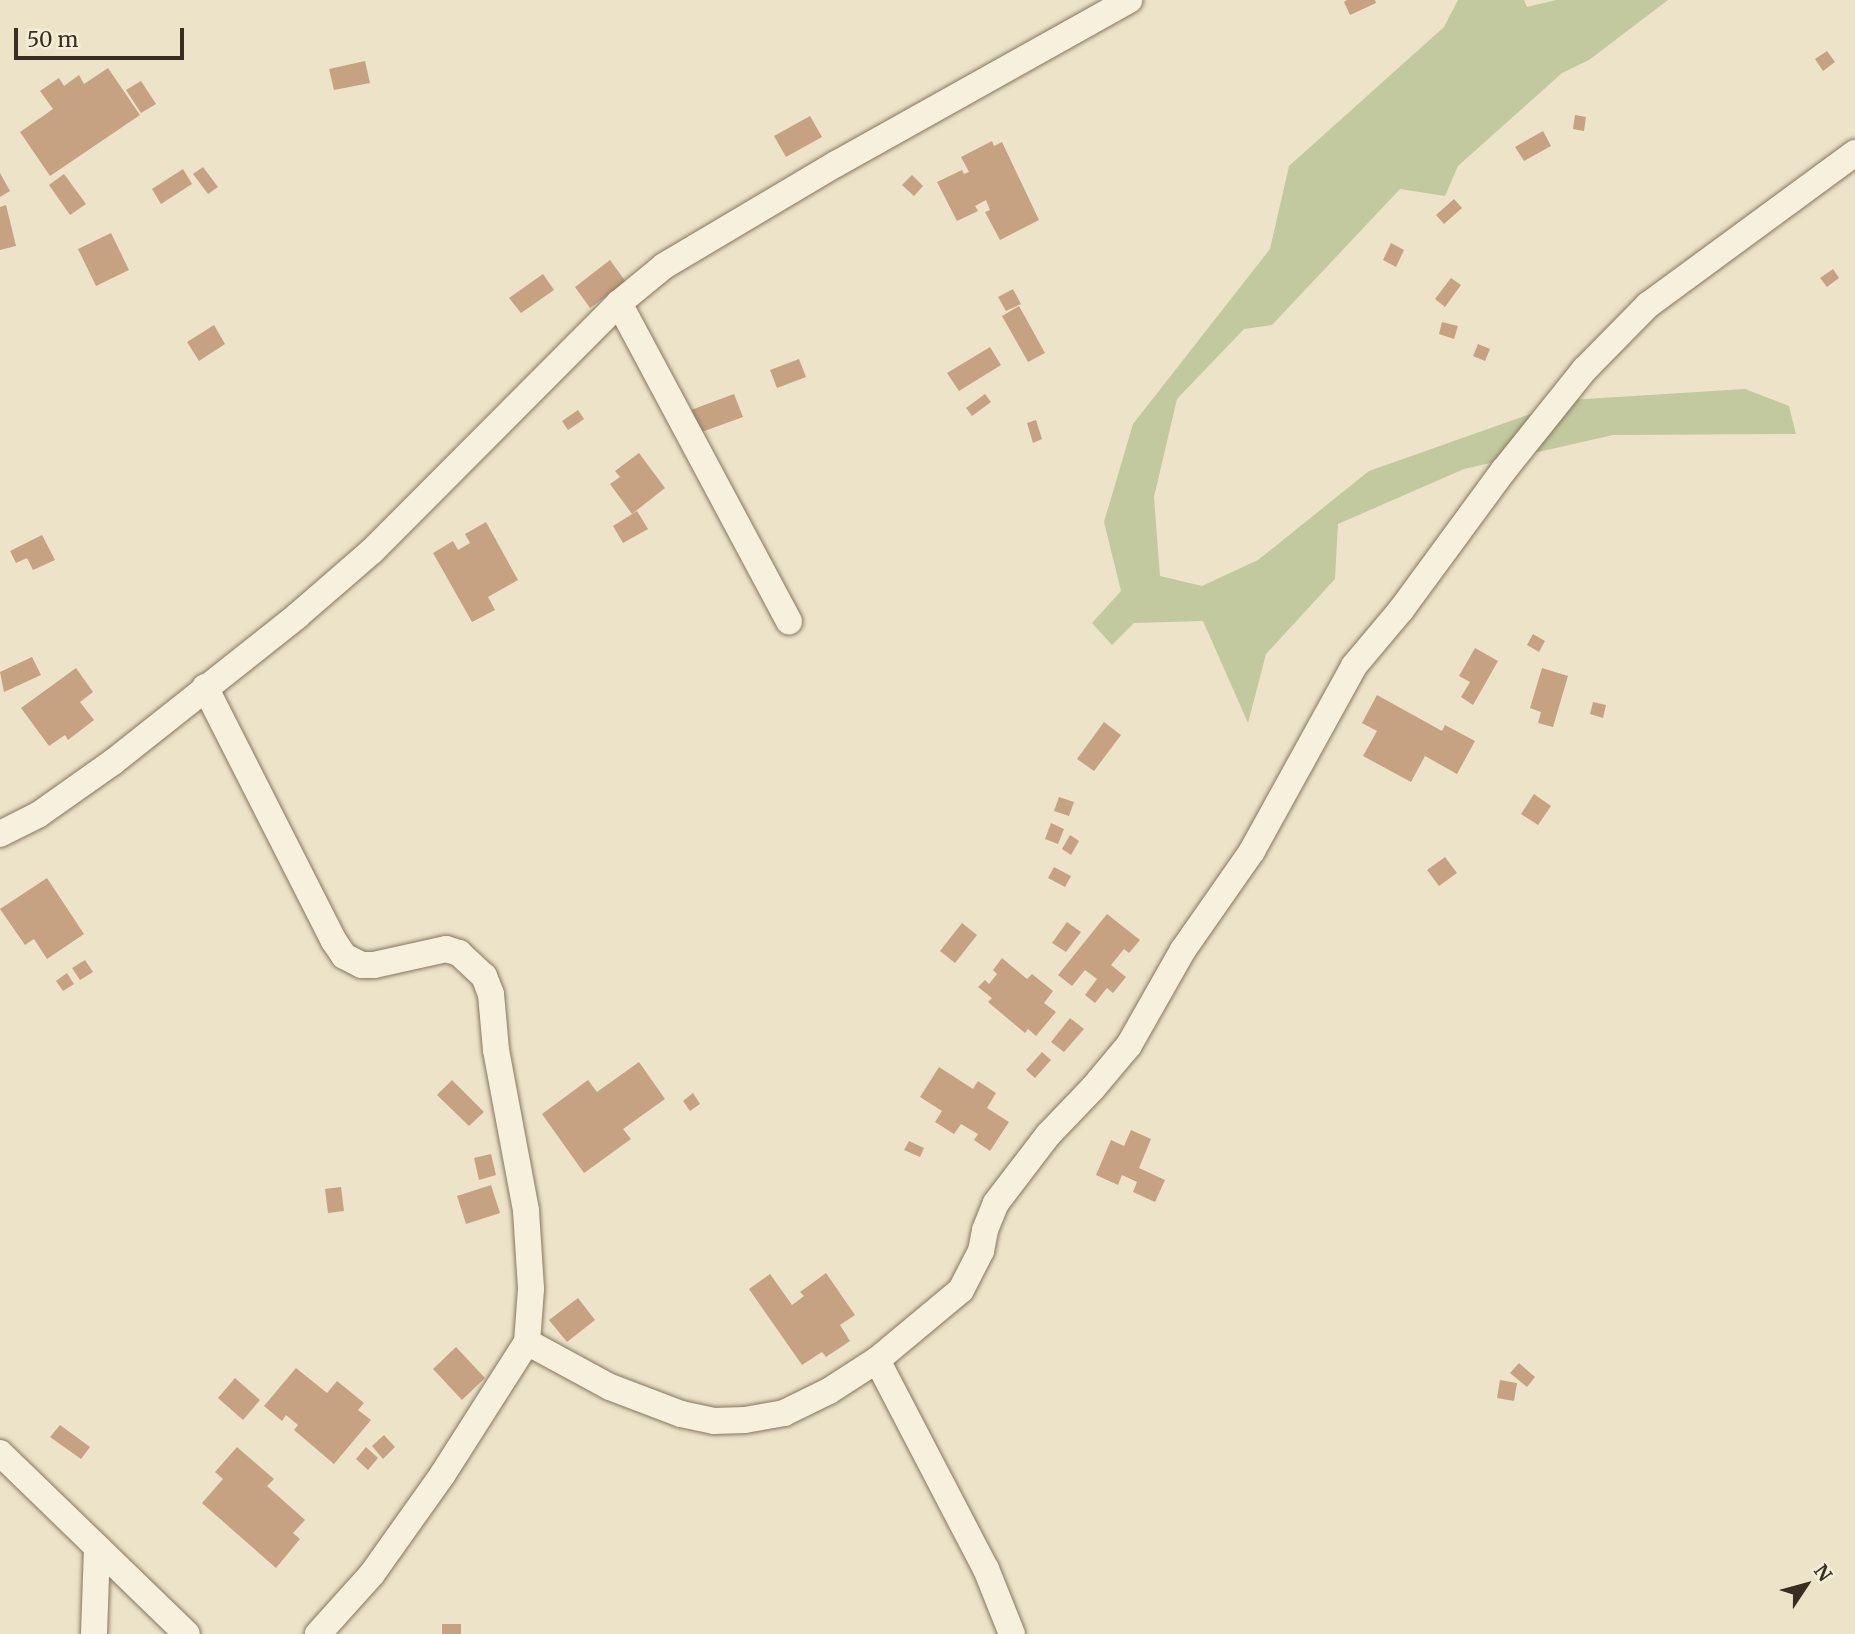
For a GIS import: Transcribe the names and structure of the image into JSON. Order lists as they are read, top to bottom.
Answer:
{
  "scale_bar": "50 m",
  "north": "top right"
}
